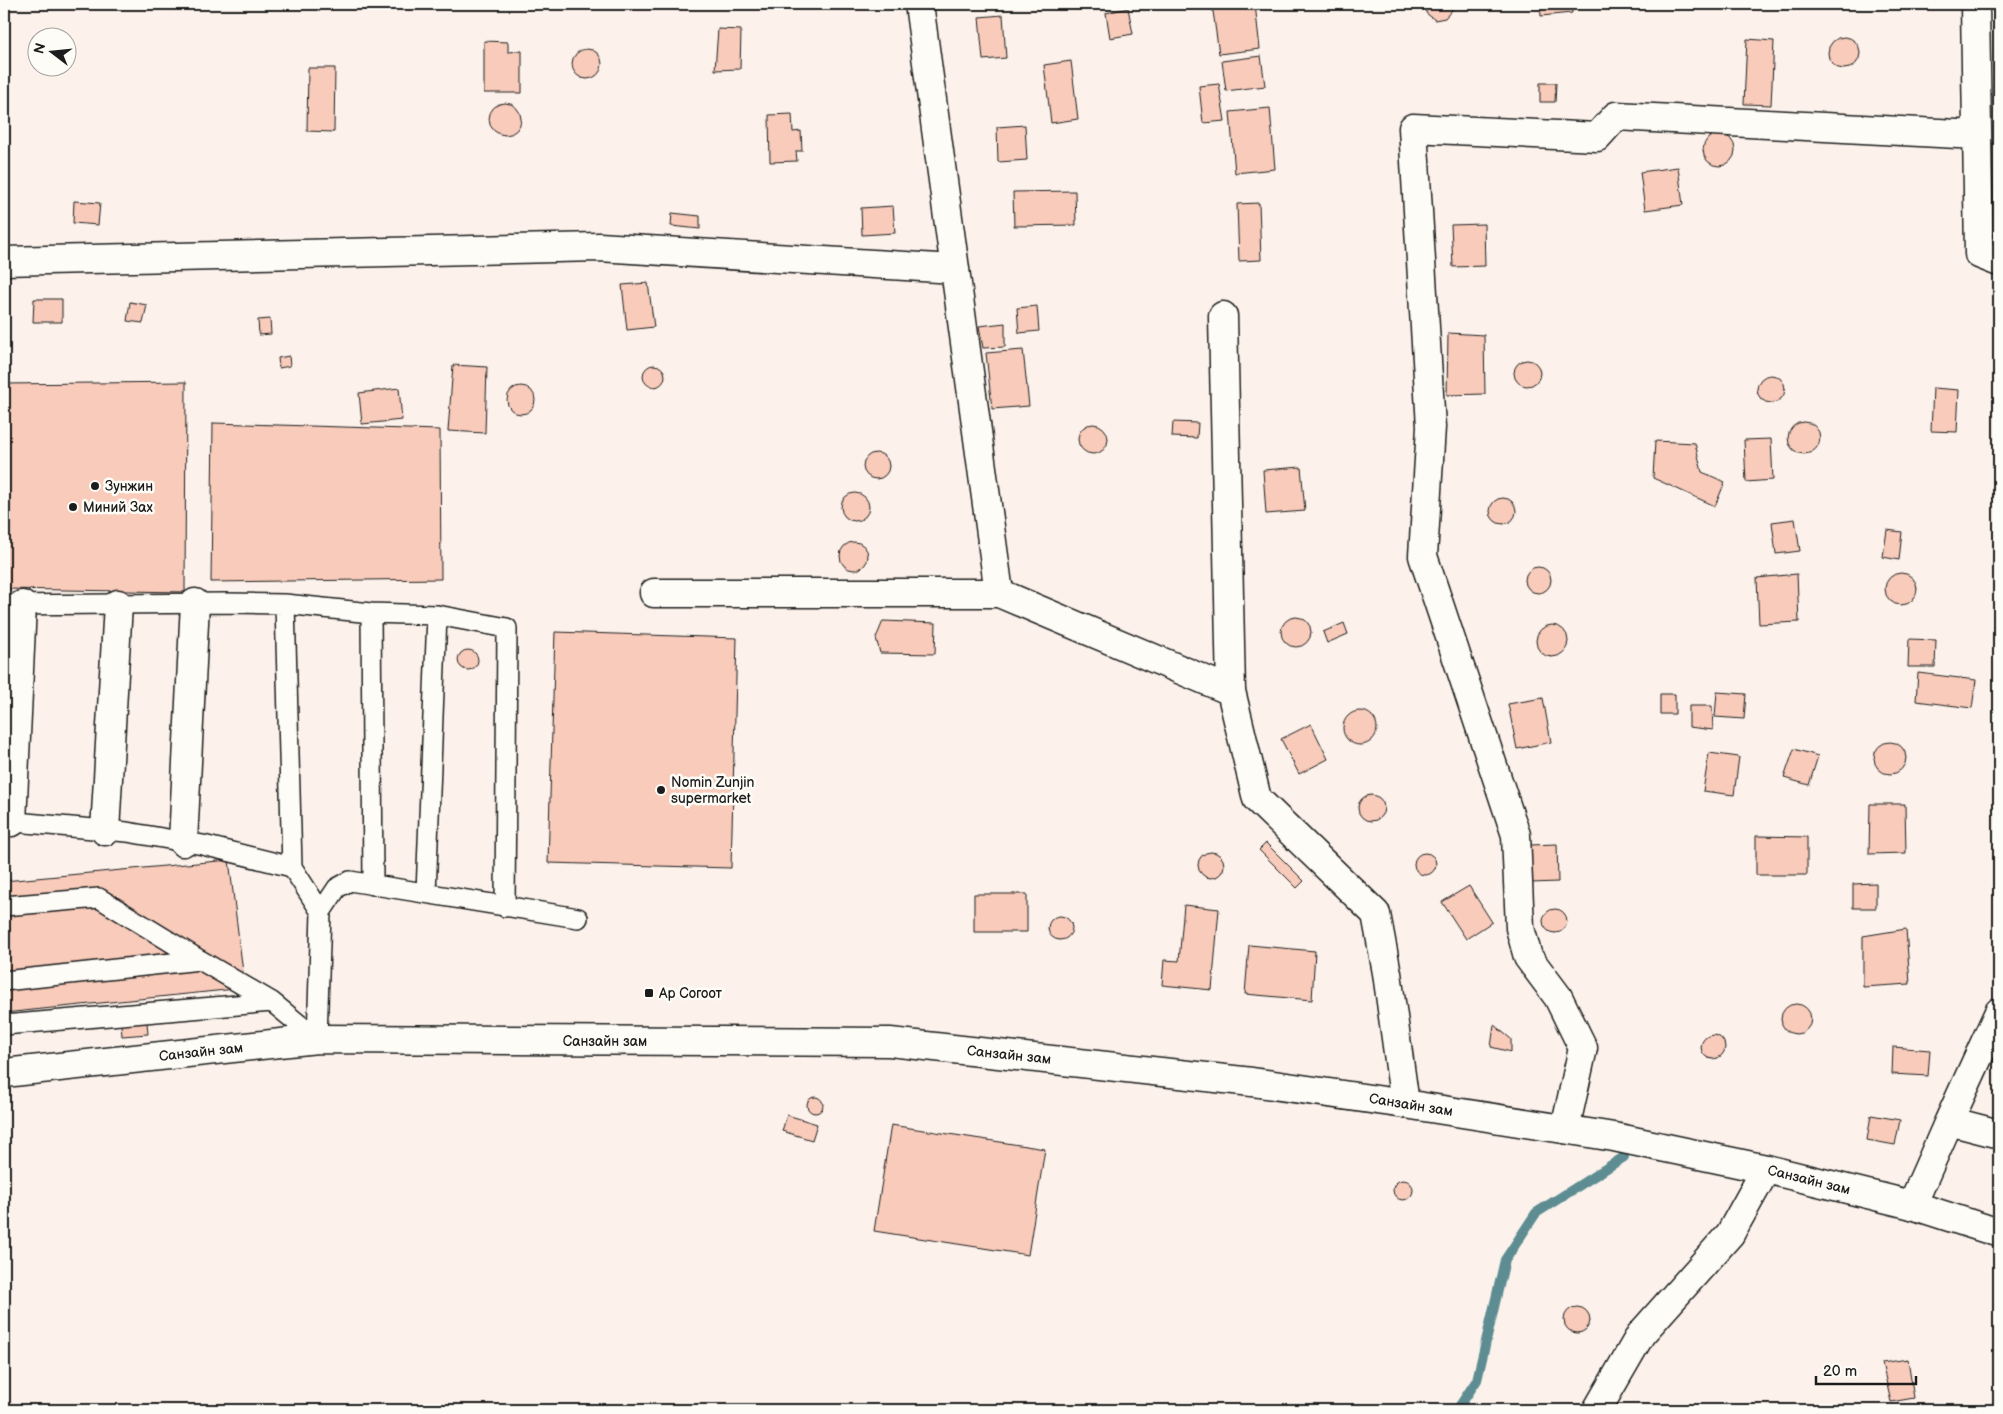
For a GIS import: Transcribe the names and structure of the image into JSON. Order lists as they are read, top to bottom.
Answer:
{
  "streets": {
    "street": ["Санзайн зам"]
  },
  "places": {
    "other": ["Зунжин", "Миний Зах", "Nomin Zunjin supermarket"],
    "transit": ["Ар Согоот"]
  },
  "scale_bar": "20 m",
  "north": "left"
}
